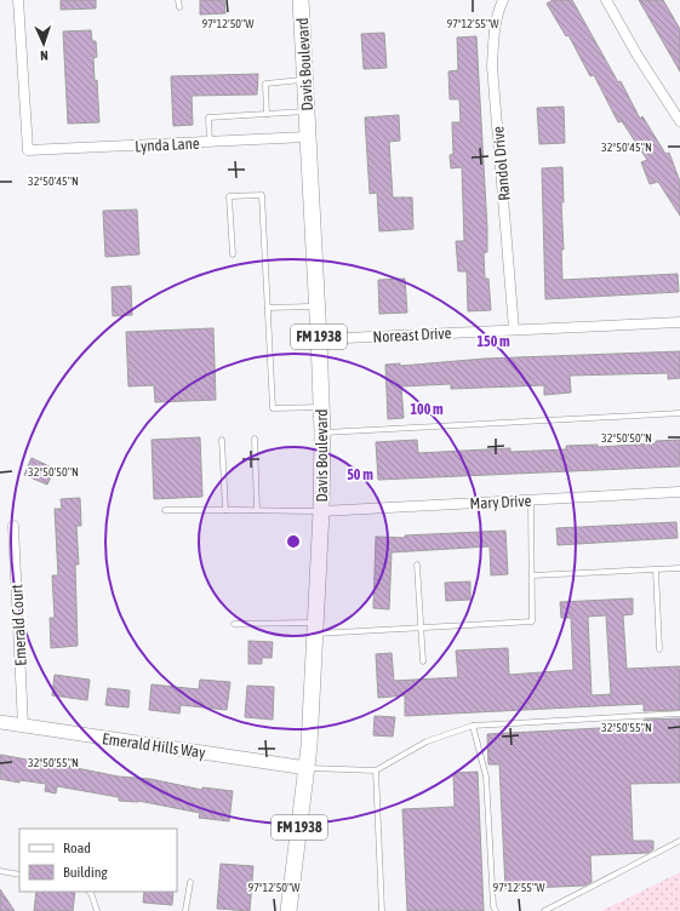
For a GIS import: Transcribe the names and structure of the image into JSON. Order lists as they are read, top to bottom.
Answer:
{
  "streets": {
    "main road": ["Davis Boulevard", "FM 1938"],
    "street": [
      "Lynda Lane",
      "Randol Drive",
      "Noreast Drive",
      "Mary Drive",
      "Emerald Court",
      "Emerald Hills Way"
    ]
  },
  "crossings": [
    ["Davis Boulevard", "Lynda Lane"],
    ["Davis Boulevard", "Noreast Drive"],
    ["Davis Boulevard", "Mary Drive"],
    ["Davis Boulevard", "Emerald Hills Way"],
    ["Randol Drive", "Noreast Drive"],
    ["Emerald Court", "Emerald Hills Way"]
  ],
  "legend": ["Road", "Building"],
  "north": "bottom",
  "coordinates": [
    "97°12'50\"W",
    "97°12'55\"W",
    "32°50'45\"N",
    "32°50'50\"N",
    "32°50'55\"N"
  ],
  "rings": ["150 m", "100 m", "50 m"]
}
